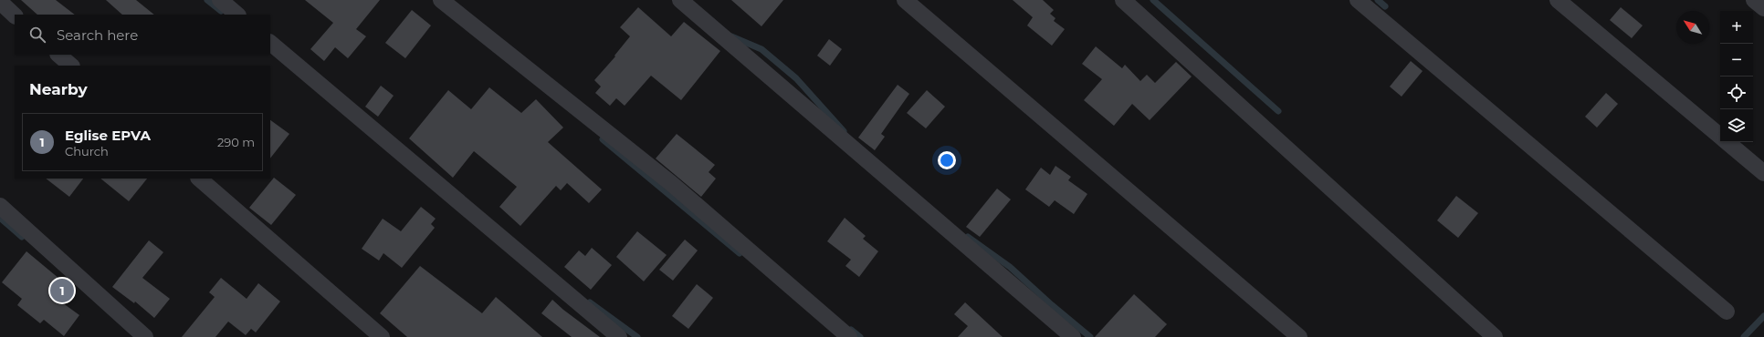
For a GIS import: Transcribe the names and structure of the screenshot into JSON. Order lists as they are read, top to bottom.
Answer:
{
  "north": "top left",
  "page": {
    "map_buttons": ["+", "−"],
    "search": "Search here",
    "heading": "Nearby",
    "list": [
      {
        "mark": "1",
        "name": "Eglise EPVA",
        "note": "Church",
        "value": "290 m"
      }
    ],
    "pins": "1"
  }
}
